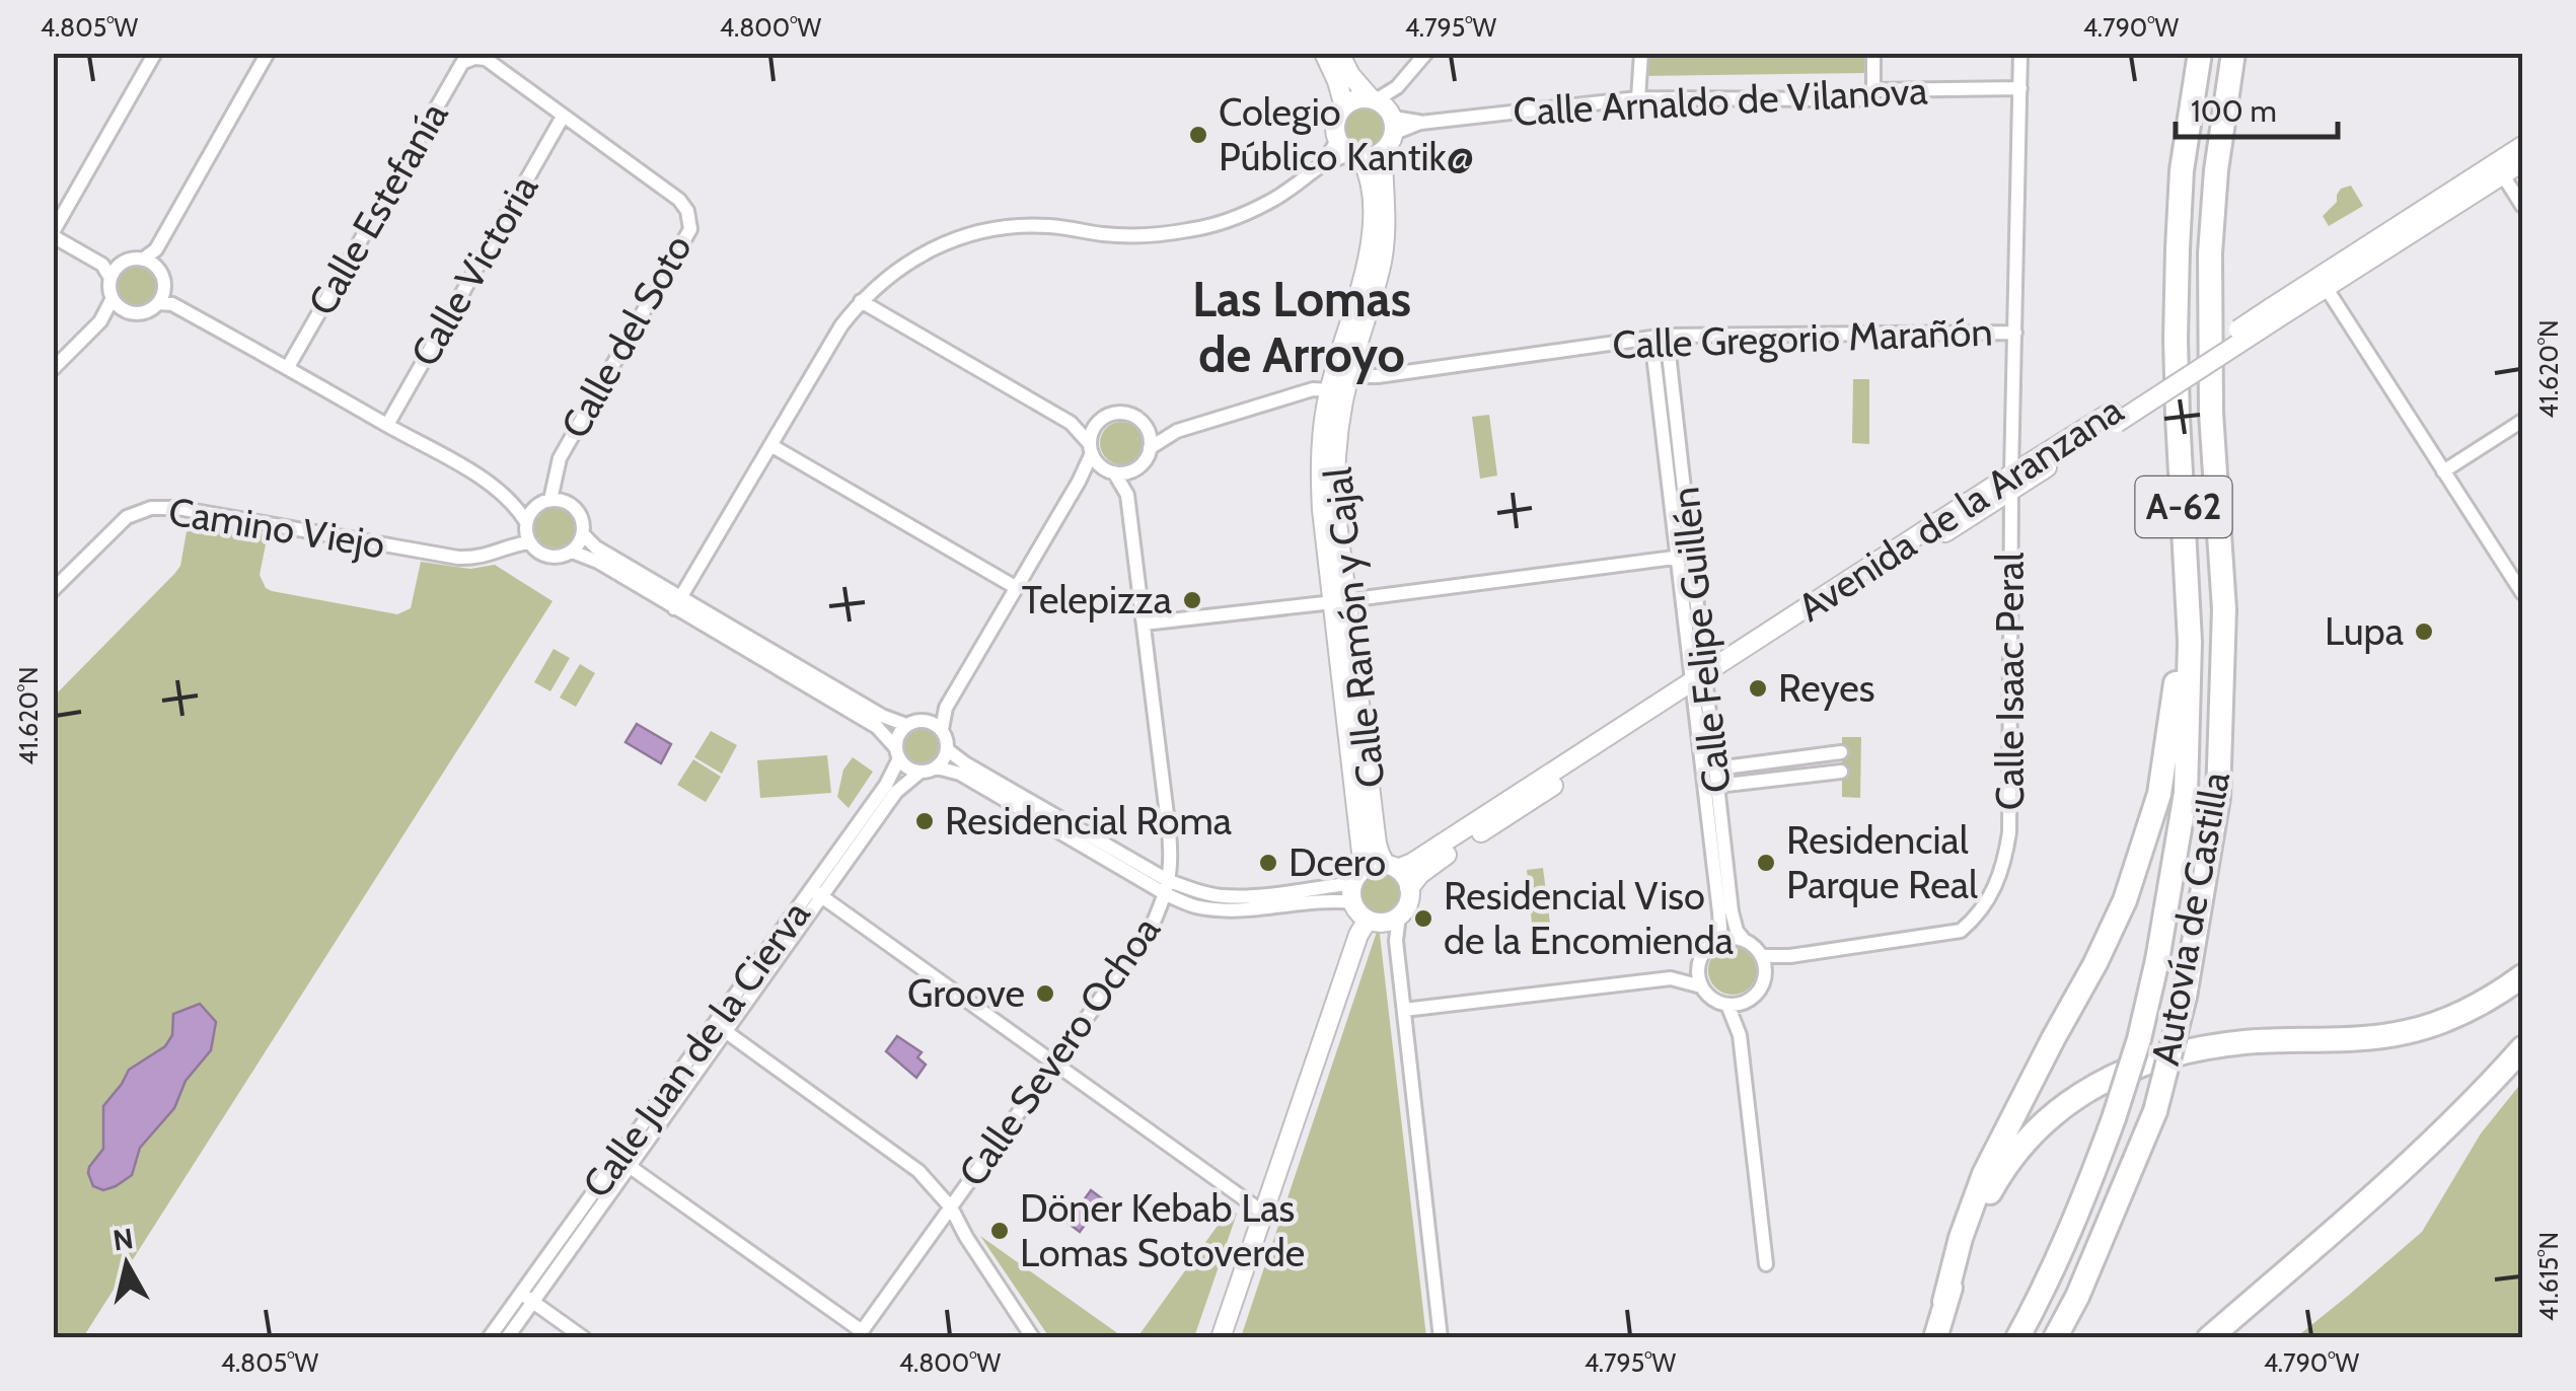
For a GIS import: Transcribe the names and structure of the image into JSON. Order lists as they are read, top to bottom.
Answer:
{
  "streets": {
    "highway": ["A-62", "Autovía de Castilla"],
    "street": [
      "Calle Arnaldo de Vilanova",
      "Calle Estefanía",
      "Calle Victoria",
      "Calle del Soto",
      "Calle Gregorio Marañón",
      "Avenida de la Aranzana",
      "Camino Viejo",
      "Calle Ramón y Cajal",
      "Calle Felipe Guillén",
      "Calle Isaac Peral",
      "Calle Juan de la Cierva",
      "Calle Severo Ochoa"
    ]
  },
  "crossings": [
    ["Calle Arnaldo de Vilanova", "Calle Ramón y Cajal"],
    ["Calle Arnaldo de Vilanova", "Calle Isaac Peral"],
    ["Calle Estefanía", "Calle del Soto"],
    ["Calle Victoria", "Calle del Soto"],
    ["Calle del Soto", "Camino Viejo"],
    ["Calle Gregorio Marañón", "Calle Ramón y Cajal"],
    ["Calle Gregorio Marañón", "Calle Felipe Guillén"],
    ["Calle Gregorio Marañón", "Calle Isaac Peral"],
    ["Avenida de la Aranzana", "Calle Ramón y Cajal"],
    ["Avenida de la Aranzana", "Calle Felipe Guillén"],
    ["Avenida de la Aranzana", "Calle Isaac Peral"]
  ],
  "districts": ["Las Lomas de Arroyo"],
  "places": [
    "Colegio Público Kantik@",
    "Telepizza",
    "Lupa",
    "Reyes",
    "Residencial Roma",
    "Dcero",
    "Residencial Parque Real",
    "Residencial Viso de la Encomienda",
    "Groove",
    "Döner Kebab Las Lomas Sotoverde"
  ],
  "scale_bar": "100 m",
  "north": "top",
  "coordinates": [
    "4.805°W",
    "4.800°W",
    "4.795°W",
    "4.790°W",
    "41.620°N",
    "41.615°N"
  ]
}
